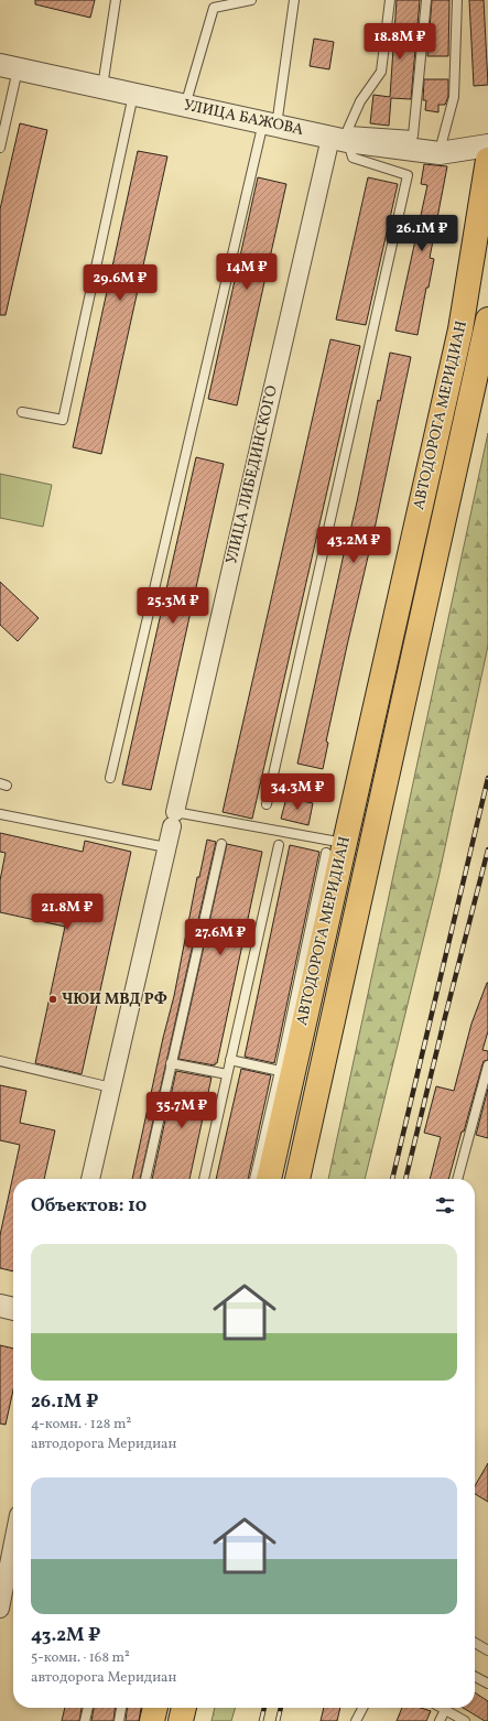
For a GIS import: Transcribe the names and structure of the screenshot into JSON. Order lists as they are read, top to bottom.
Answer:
{
  "streets": {
    "main road": ["АВТОДОРОГА МЕРИДИАН"],
    "street": ["УЛИЦА БАЖОВА", "УЛИЦА ЛИБЕДИНСКОГО"]
  },
  "crossings": [
    ["УЛИЦА БАЖОВА", "УЛИЦА ЛИБЕДИНСКОГО"]
  ],
  "places": ["ЧЮИ МВД РФ"],
  "page": {
    "price": [
      "18.8M ₽",
      "26.1M ₽",
      "14M ₽",
      "29.6M ₽",
      "43.2M ₽",
      "25.3M ₽",
      "34.3M ₽",
      "21.8M ₽",
      "27.6M ₽",
      "35.7M ₽"
    ],
    "heading": "Объектов: 10",
    "list": [
      {
        "name": "26.1M ₽",
        "note": "4-комн. · 128 m² · автодорога Меридиан"
      },
      {
        "name": "43.2M ₽",
        "note": "5-комн. · 168 m² · автодорога Меридиан"
      }
    ]
  }
}
